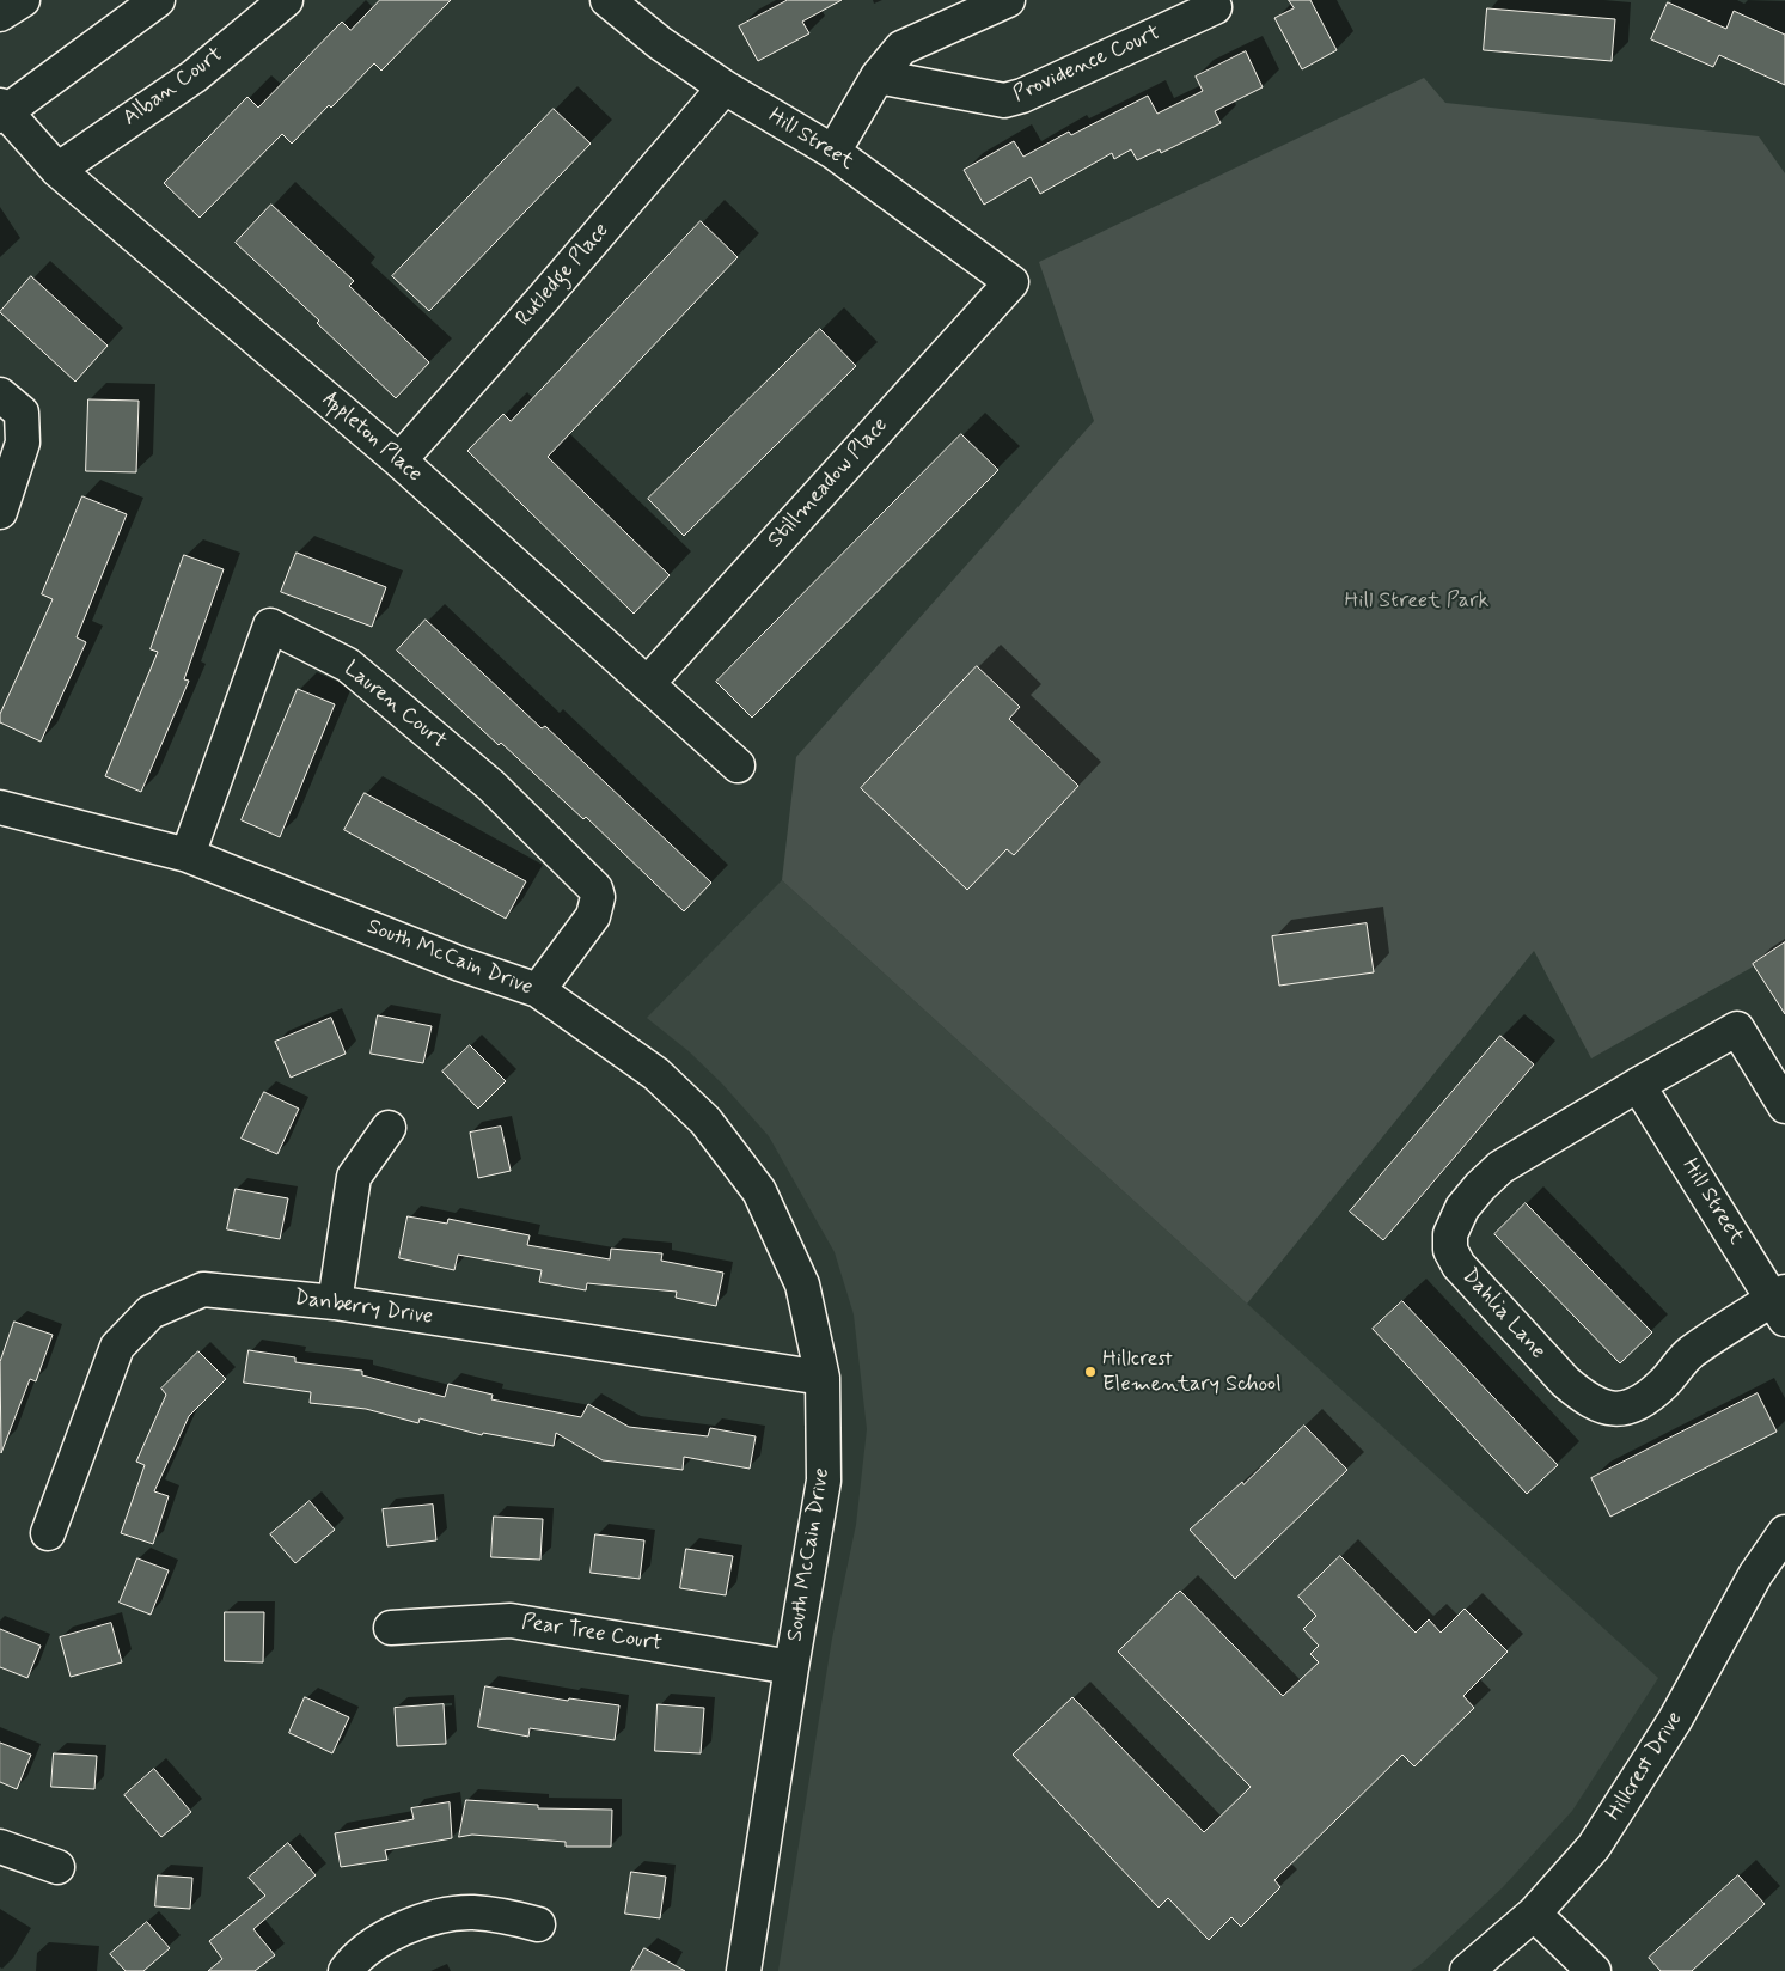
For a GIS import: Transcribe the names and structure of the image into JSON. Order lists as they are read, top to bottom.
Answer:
{
  "streets": {
    "street": [
      "Providence Court",
      "Alban Court",
      "Hill Street",
      "Rutledge Place",
      "Appleton Place",
      "Stillmeadow Place",
      "Lauren Court",
      "South McCain Drive",
      "Danberry Drive",
      "Dahlia Lane",
      "Pear Tree Court",
      "Hillcrest Drive"
    ]
  },
  "crossings": [
    ["Alban Court", "Appleton Place"],
    ["Hill Street", "Rutledge Place"],
    ["Hill Street", "Stillmeadow Place"],
    ["Hill Street", "Dahlia Lane"],
    ["Rutledge Place", "Appleton Place"],
    ["Appleton Place", "Stillmeadow Place"],
    ["Lauren Court", "South McCain Drive"],
    ["South McCain Drive", "Danberry Drive"],
    ["South McCain Drive", "Pear Tree Court"]
  ],
  "parks": ["Hill Street Park"],
  "places": ["Hillcrest Elementary School"]
}
